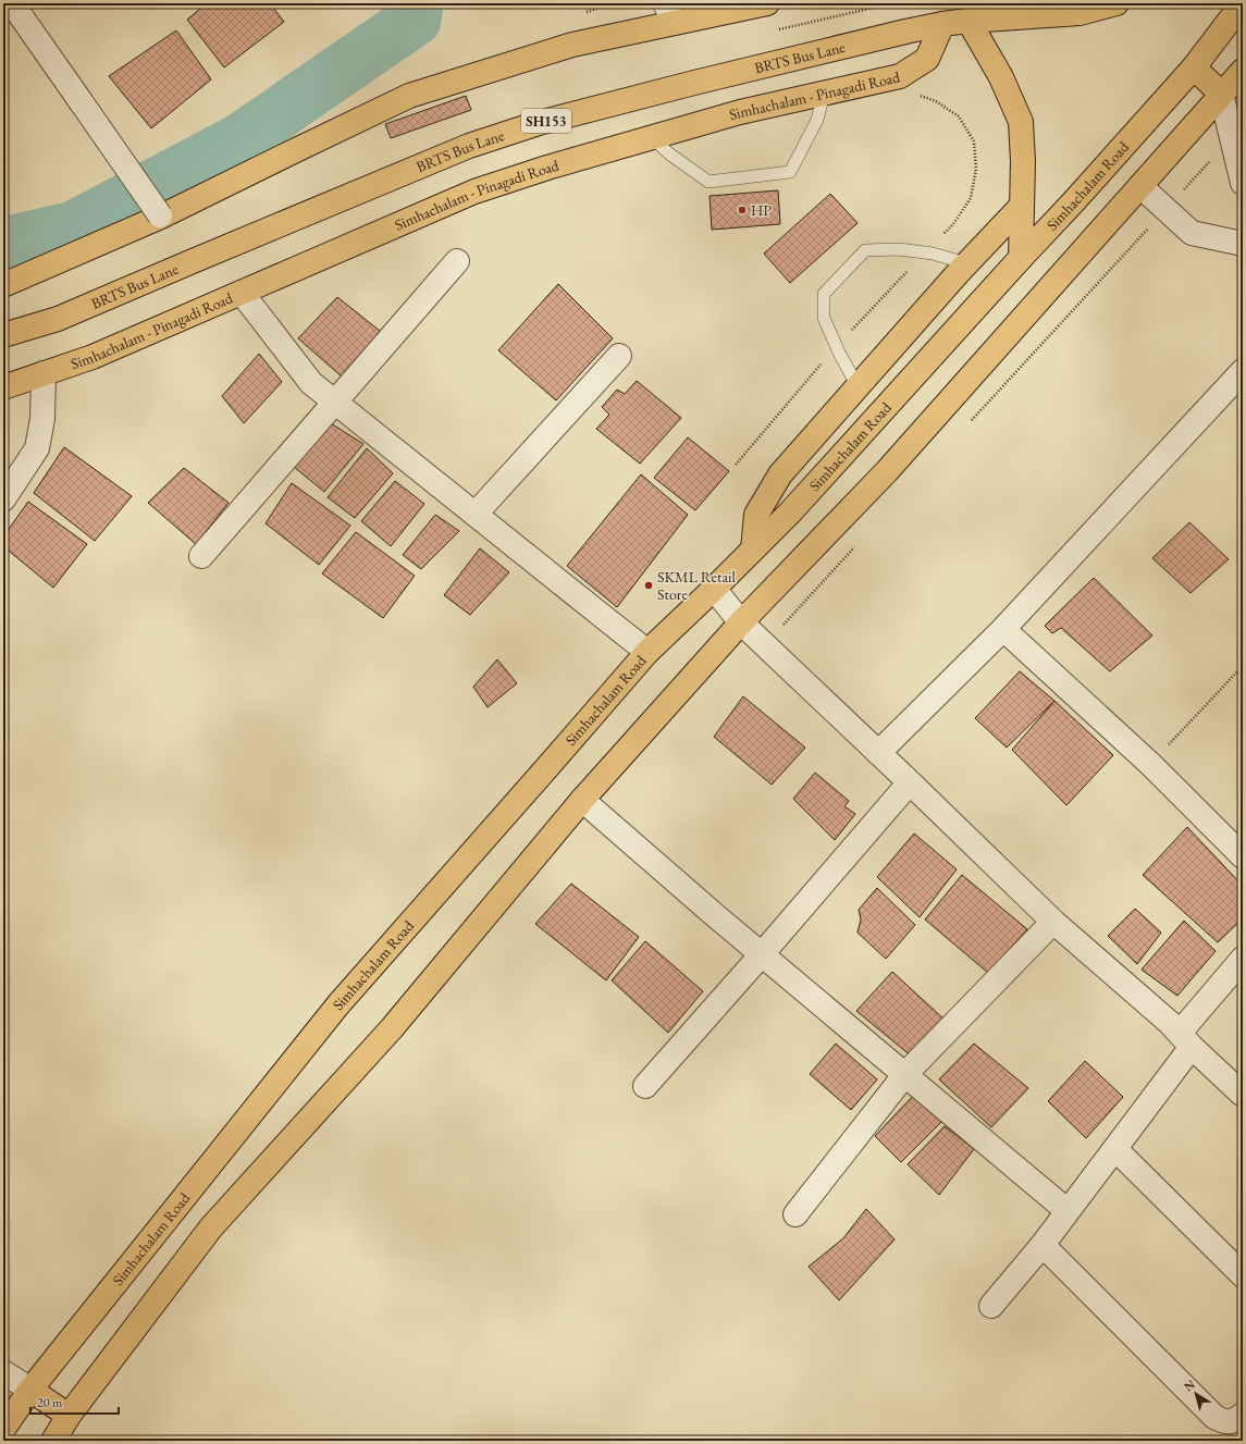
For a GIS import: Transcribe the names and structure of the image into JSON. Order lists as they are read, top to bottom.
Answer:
{
  "streets": {
    "main road": [
      "BRTS Bus Lane",
      "Simhachalam - Pinagadi Road",
      "SH153",
      "Simhachalam Road"
    ]
  },
  "crossings": [
    ["BRTS Bus Lane", "Simhachalam - Pinagadi Road"]
  ],
  "places": ["HP", "SKML Retail Store"],
  "scale_bar": "20 m",
  "north": "top left"
}
